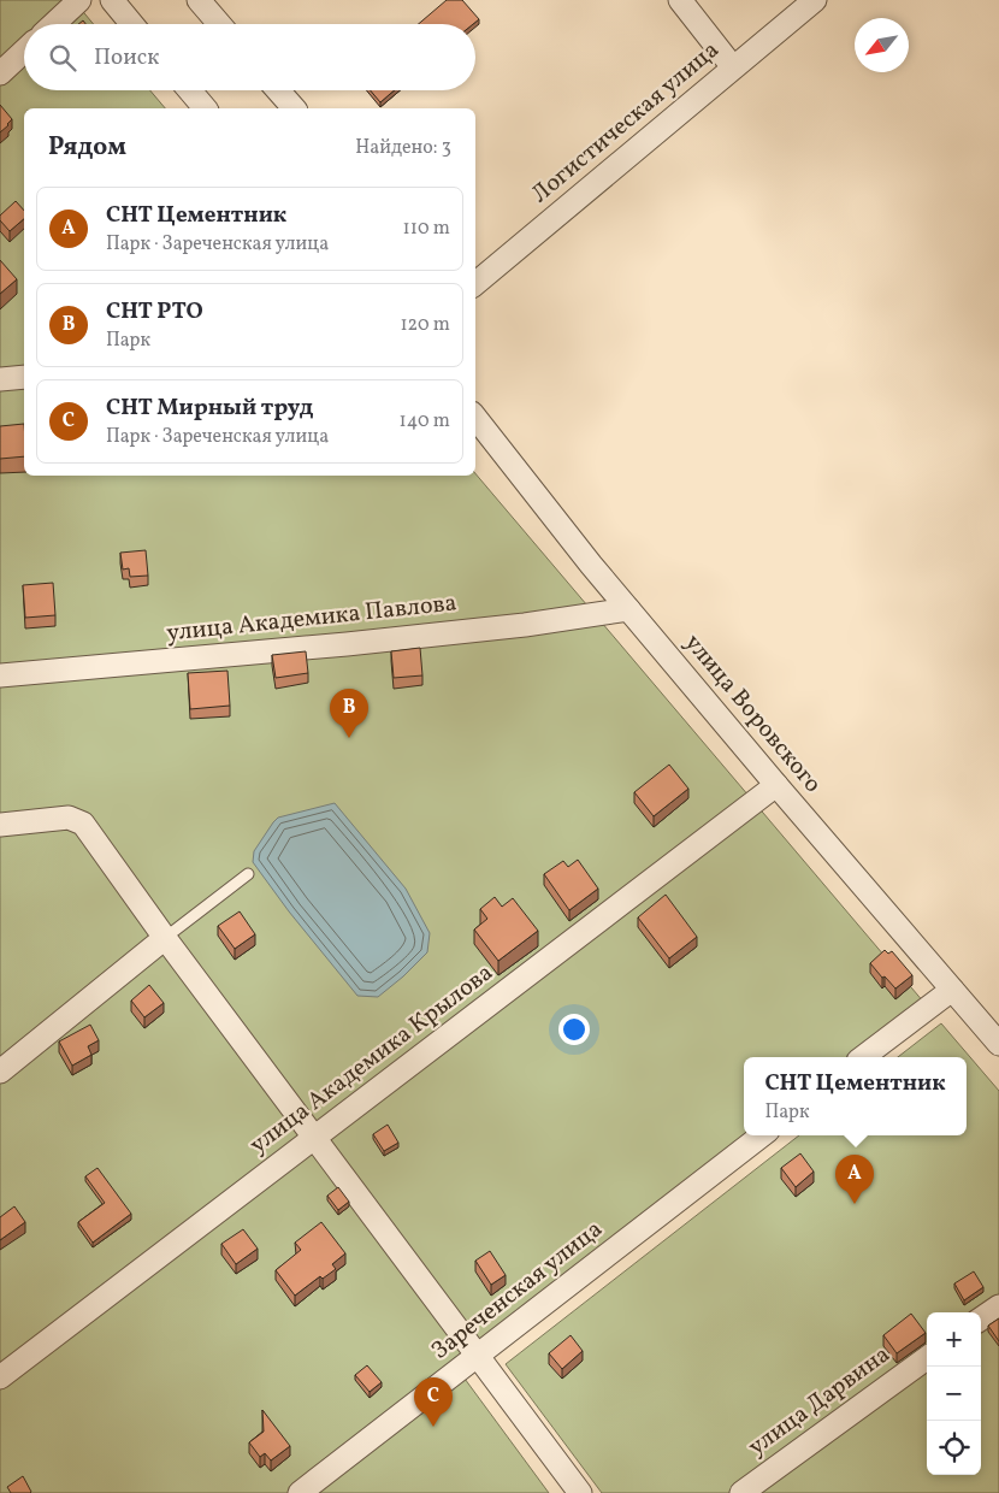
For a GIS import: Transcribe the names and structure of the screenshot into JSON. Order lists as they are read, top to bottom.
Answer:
{
  "streets": {
    "street": [
      "Логистическая улица",
      "улица Академика Павлова",
      "улица Воровского",
      "улица Академика Крылова",
      "Зареченская улица",
      "улица Дарвина"
    ]
  },
  "crossings": [
    ["улица Академика Павлова", "улица Воровского"],
    ["улица Воровского", "улица Академика Крылова"]
  ],
  "north": "bottom left",
  "page": {
    "search": "Поиск",
    "heading": ["Рядом", "Найдено: 3"],
    "list": [
      {
        "mark": "A",
        "name": "СНТ Цементник",
        "note": "Парк · Зареченская улица",
        "value": "110 m"
      },
      {
        "mark": "B",
        "name": "СНТ РТО",
        "note": "Парк",
        "value": "120 m"
      },
      {
        "mark": "C",
        "name": "СНТ Мирный труд",
        "note": "Парк · Зареченская улица",
        "value": "140 m"
      }
    ],
    "pins": ["B", "A", "C"],
    "popup": ["СНТ Цементник", "Парк"],
    "map_buttons": ["+", "−"]
  }
}
